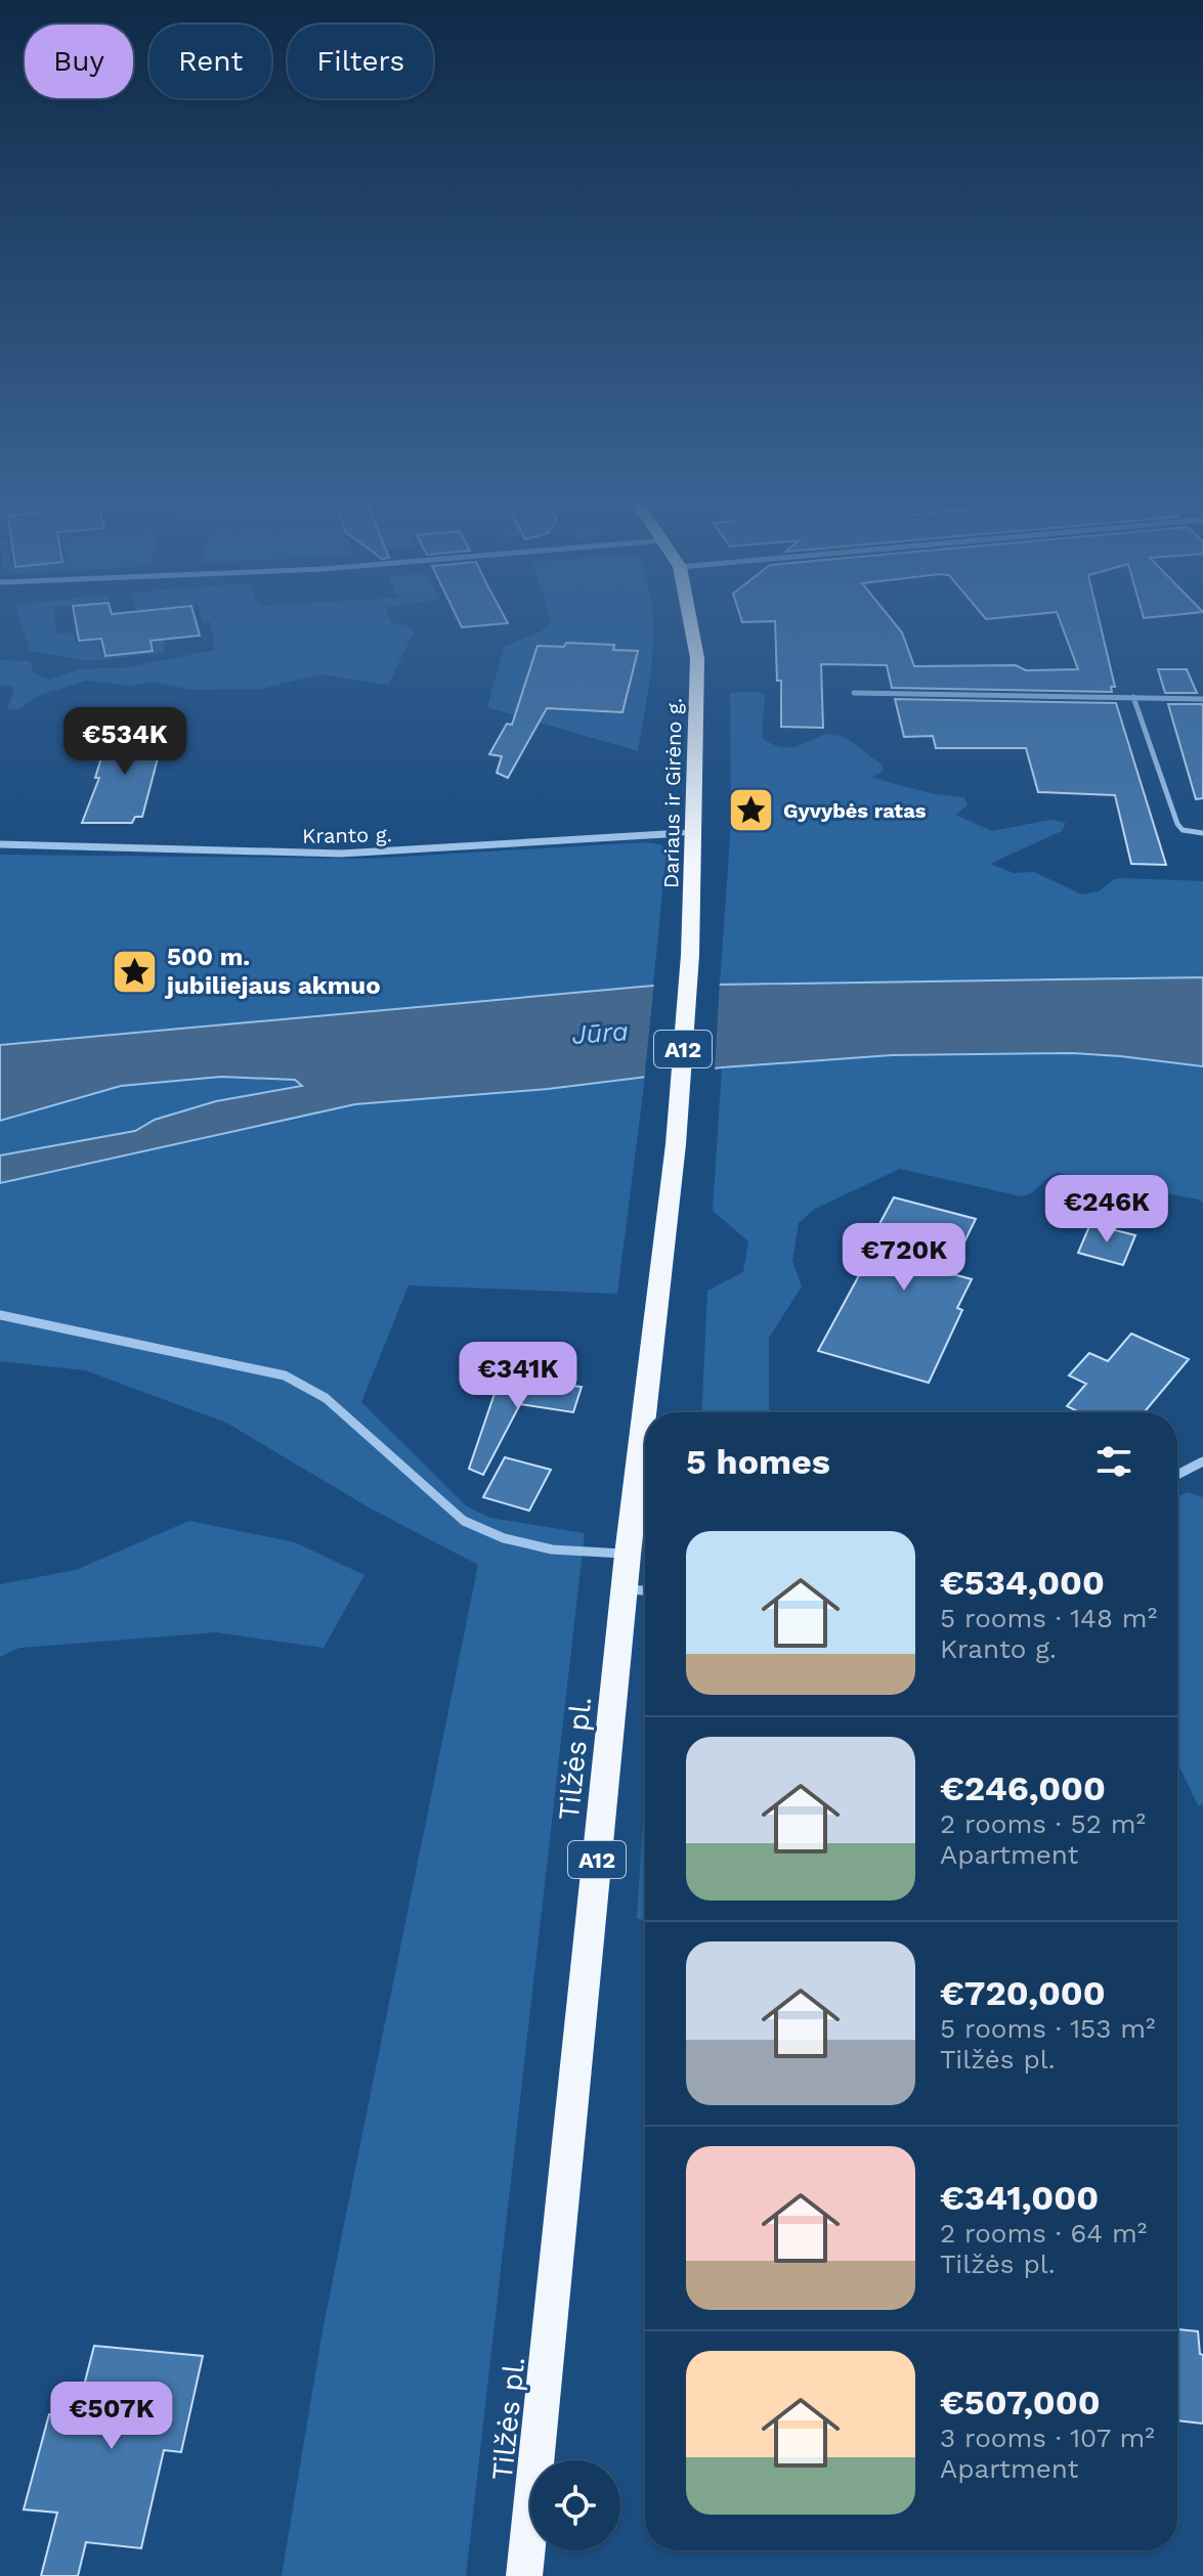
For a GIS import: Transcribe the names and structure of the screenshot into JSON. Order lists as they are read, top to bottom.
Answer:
{
  "streets": {
    "highway": ["Dariaus ir Girėno g.", "A12", "Tilžės pl."],
    "street": ["Kranto g."]
  },
  "crossings": [
    ["Dariaus ir Girėno g.", "Kranto g."],
    ["Dariaus ir Girėno g.", "Tilžės pl."]
  ],
  "water": ["Jūra"],
  "places": {
    "place": ["Gyvybės ratas", "500 m. jubiliejaus akmuo"]
  },
  "page": {
    "chip": ["Buy", "Rent", "Filters"],
    "price": [
      "€534K",
      "€246K",
      "€720K",
      "€341K",
      "€507K"
    ],
    "heading": "5 homes",
    "list": [
      {
        "name": "€534,000",
        "note": "5 rooms · 148 m² · Kranto g."
      },
      {
        "name": "€246,000",
        "note": "2 rooms · 52 m² · Apartment"
      },
      {
        "name": "€720,000",
        "note": "5 rooms · 153 m² · Tilžės pl."
      },
      {
        "name": "€341,000",
        "note": "2 rooms · 64 m² · Tilžės pl."
      },
      {
        "name": "€507,000",
        "note": "3 rooms · 107 m² · Apartment"
      }
    ]
  }
}
